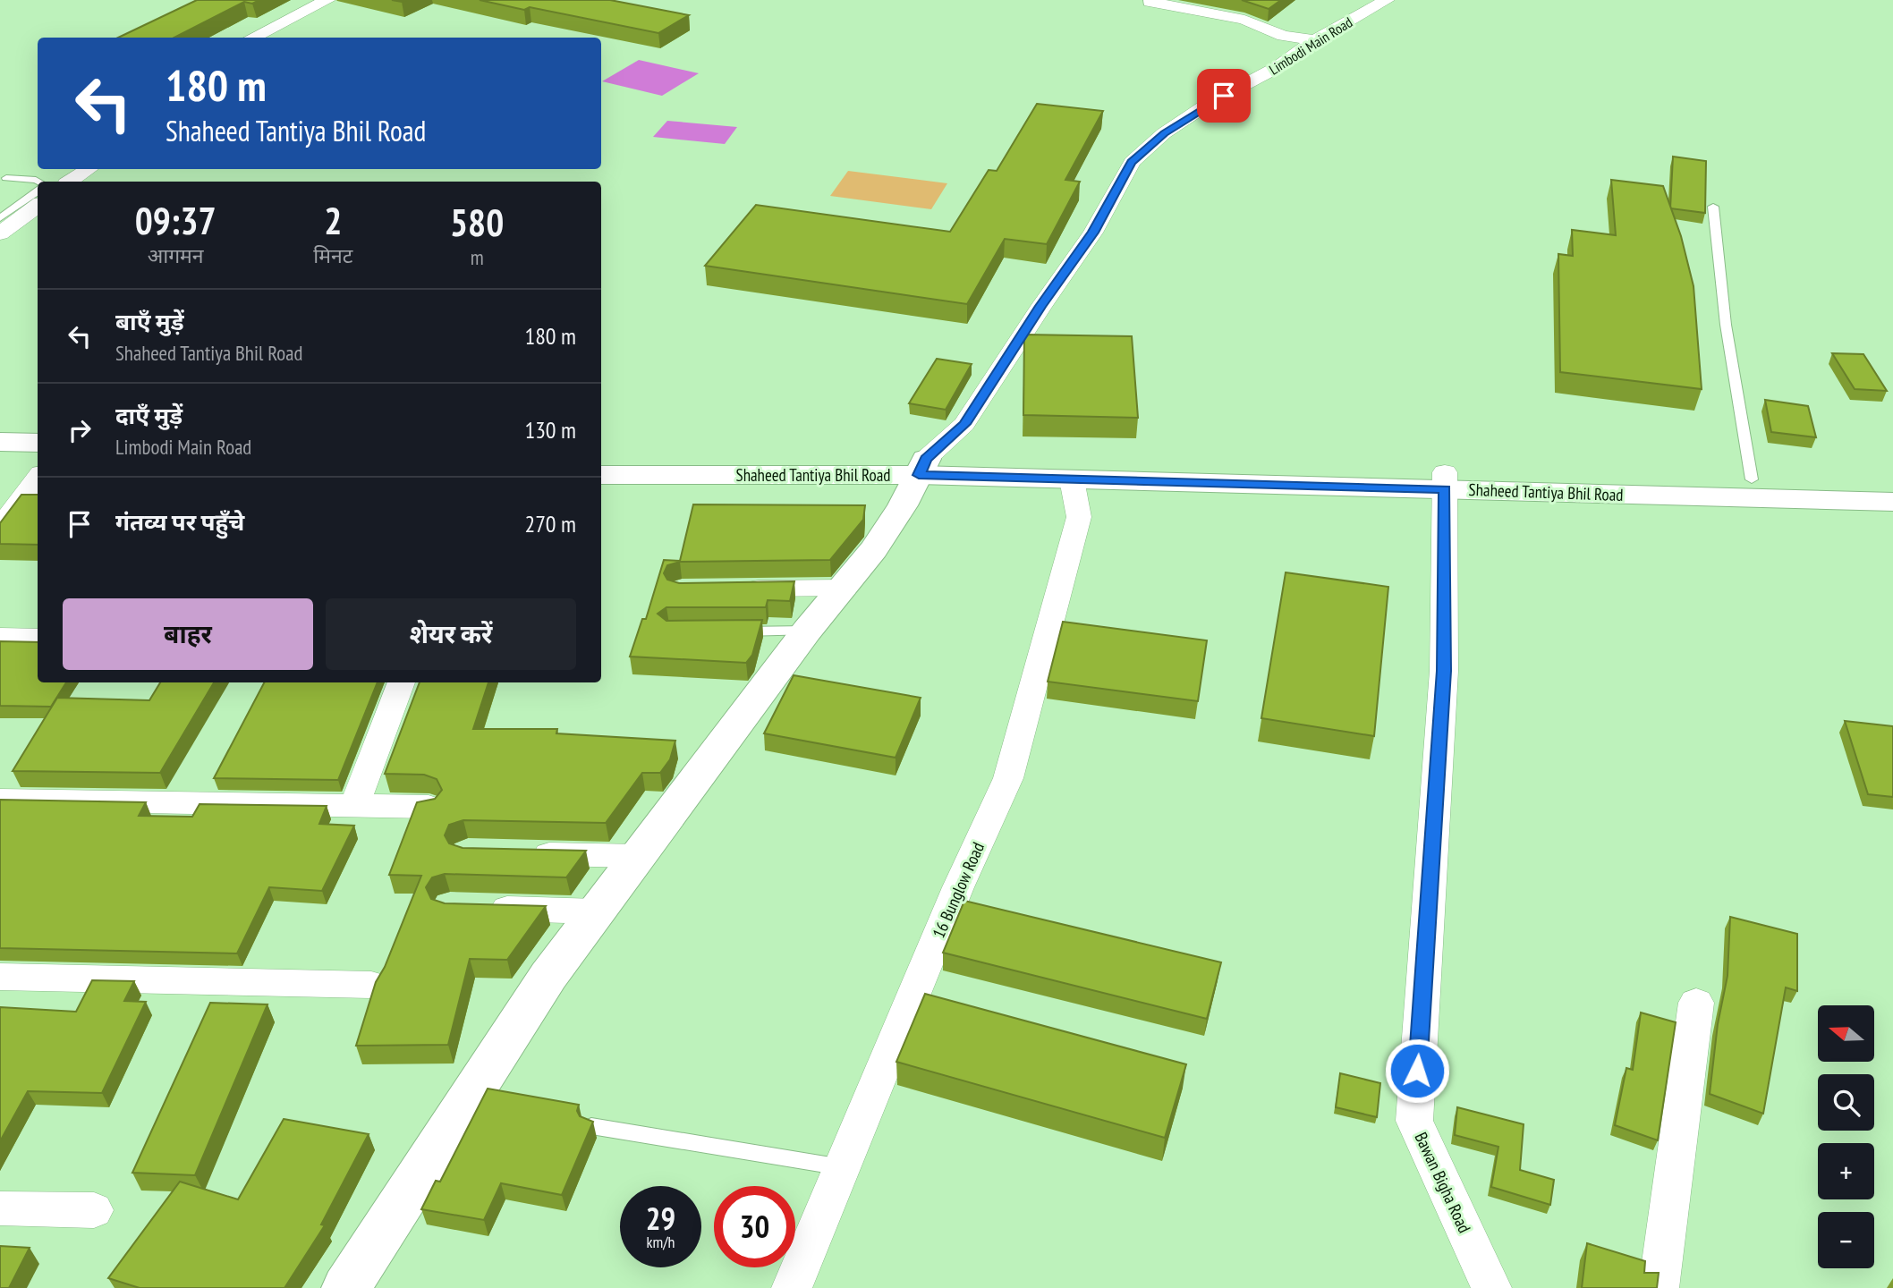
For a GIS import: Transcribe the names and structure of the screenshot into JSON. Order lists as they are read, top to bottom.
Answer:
{
  "streets": {
    "main road": ["Shaheed Tantiya Bhil Road"],
    "street": ["Limbodi Main Road", "16 Bunglow Road", "Bawan Bigha Road"]
  },
  "crossings": [
    ["Limbodi Main Road", "Shaheed Tantiya Bhil Road"],
    ["Shaheed Tantiya Bhil Road", "16 Bunglow Road"],
    ["Shaheed Tantiya Bhil Road", "Bawan Bigha Road"]
  ],
  "north": "left",
  "page": {
    "turn": ["180 m", "Shaheed Tantiya Bhil Road"],
    "eta": [
      "09:37",
      "आगमन",
      "2",
      "मिनट",
      "580",
      "m"
    ],
    "list": [
      {
        "name": "बाएँ मुड़ें",
        "note": "Shaheed Tantiya Bhil Road",
        "value": "180 m"
      },
      {
        "name": "दाएँ मुड़ें",
        "note": "Limbodi Main Road",
        "value": "130 m"
      },
      {
        "name": "गंतव्य पर पहुँचे",
        "value": "270 m"
      }
    ],
    "buttons": ["बाहर", "शेयर करें"],
    "map_buttons": ["+", "−"],
    "speed": "29 km/h",
    "limit": "30"
  }
}
